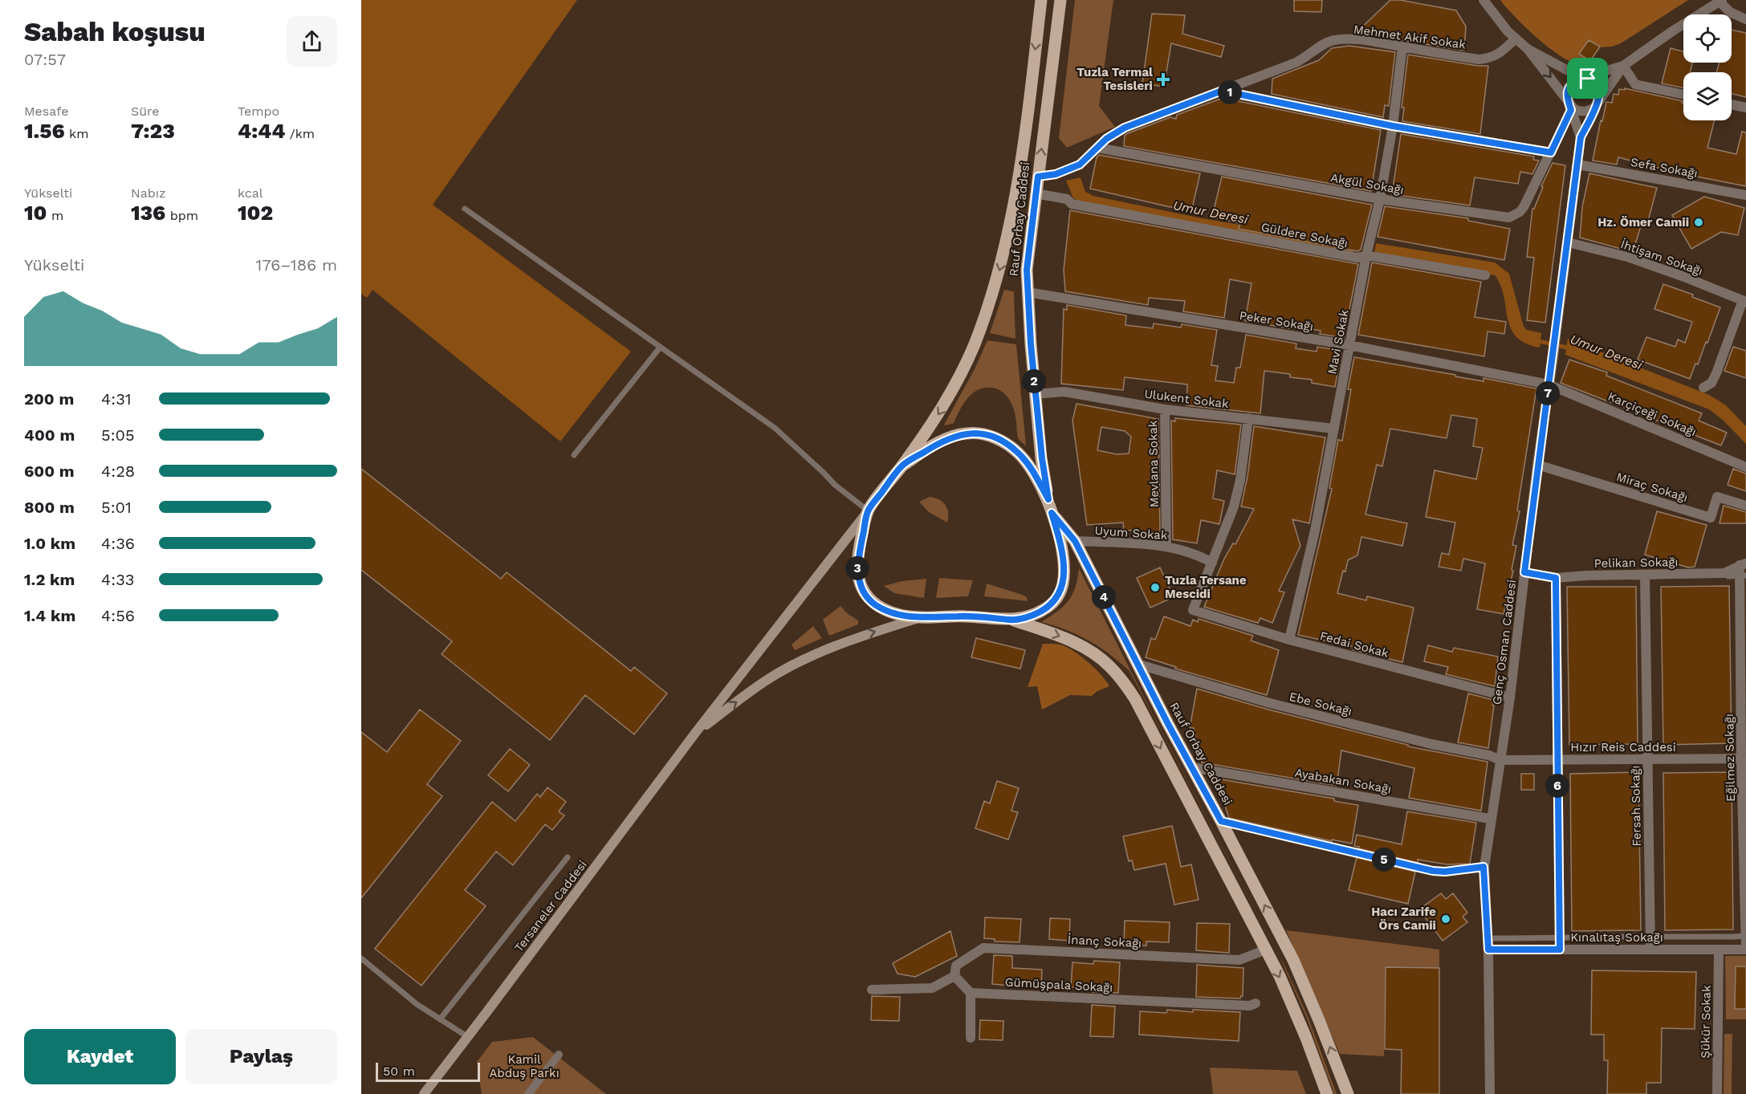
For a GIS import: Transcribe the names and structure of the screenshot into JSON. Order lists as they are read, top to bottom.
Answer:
{
  "streets": {
    "main road": ["Rauf Orbay Caddesi", "Tersaneler Caddesi"],
    "street": [
      "Mehmet Akif Sokak",
      "Sefa Sokağı",
      "Akgül Sokağı",
      "Güldere Sokağı",
      "İhtişam Sokağı",
      "Peker Sokağı",
      "Mavi Sokak",
      "Ulukent Sokak",
      "Karçiçeği Sokağı",
      "Mevlana Sokak",
      "Miraç Sokağı",
      "Uyum Sokak",
      "Pelikan Sokağı",
      "Genç Osman Caddesi",
      "Fedai Sokak",
      "Ebe Sokağı",
      "Hızır Reis Caddesi",
      "Eğilmez Sokağı",
      "Ayabakan Sokağı",
      "Fersah Sokağı",
      "Kınalıtaş Sokağı",
      "İnanç Sokağı",
      "Gümüşpala Sokağı",
      "Şükür Sokak"
    ]
  },
  "crossings": [
    ["Mehmet Akif Sokak", "Akgül Sokağı"],
    ["Mehmet Akif Sokak", "Rauf Orbay Caddesi"],
    ["Mehmet Akif Sokak", "Mavi Sokak"],
    ["Sefa Sokağı", "Genç Osman Caddesi"],
    ["Akgül Sokağı", "Mavi Sokak"],
    ["Akgül Sokağı", "Genç Osman Caddesi"],
    ["Rauf Orbay Caddesi", "Güldere Sokağı"],
    ["Rauf Orbay Caddesi", "Peker Sokağı"],
    ["Rauf Orbay Caddesi", "Ulukent Sokak"],
    ["Rauf Orbay Caddesi", "Uyum Sokak"],
    ["Rauf Orbay Caddesi", "Ebe Sokağı"],
    ["Rauf Orbay Caddesi", "Ayabakan Sokağı"],
    ["Rauf Orbay Caddesi", "Tersaneler Caddesi"],
    ["Rauf Orbay Caddesi", "İnanç Sokağı"],
    ["Güldere Sokağı", "Mavi Sokak"],
    ["İhtişam Sokağı", "Genç Osman Caddesi"],
    ["Peker Sokağı", "Mavi Sokak"],
    ["Peker Sokağı", "Karçiçeği Sokağı"],
    ["Peker Sokağı", "Genç Osman Caddesi"],
    ["Mavi Sokak", "Ulukent Sokak"],
    ["Mavi Sokak", "Fedai Sokak"],
    ["Ulukent Sokak", "Mevlana Sokak"],
    ["Karçiçeği Sokağı", "Genç Osman Caddesi"],
    ["Mevlana Sokak", "Uyum Sokak"],
    ["Miraç Sokağı", "Genç Osman Caddesi"],
    ["Uyum Sokak", "Fedai Sokak"],
    ["Pelikan Sokağı", "Genç Osman Caddesi"],
    ["Pelikan Sokağı", "Eğilmez Sokağı"],
    ["Pelikan Sokağı", "Fersah Sokağı"],
    ["Genç Osman Caddesi", "Fedai Sokak"],
    ["Genç Osman Caddesi", "Ebe Sokağı"],
    ["Genç Osman Caddesi", "Hızır Reis Caddesi"],
    ["Genç Osman Caddesi", "Ayabakan Sokağı"],
    ["Genç Osman Caddesi", "Kınalıtaş Sokağı"],
    ["Ebe Sokağı", "Hızır Reis Caddesi"],
    ["Hızır Reis Caddesi", "Eğilmez Sokağı"],
    ["Hızır Reis Caddesi", "Fersah Sokağı"],
    ["Eğilmez Sokağı", "Kınalıtaş Sokağı"],
    ["Fersah Sokağı", "Kınalıtaş Sokağı"],
    ["Kınalıtaş Sokağı", "Şükür Sokak"]
  ],
  "water": ["Umur Deresi"],
  "parks": ["Kamil Abduş Parkı"],
  "places": {
    "health": ["Tuzla Termal Tesisleri"],
    "other": ["Hz. Ömer Camii", "Tuzla Tersane Mescidi", "Hacı Zarife Örs Camii"]
  },
  "scale_bar": "50 m",
  "page": {
    "heading": ["Sabah koşusu", "07:57"],
    "pins": [
      "1",
      "2",
      "7",
      "3",
      "4",
      "6",
      "5"
    ],
    "stats": [
      ["Mesafe", "1.56 km"],
      ["Süre", "7:23"],
      ["Tempo", "4:44 /km"],
      ["Yükselti", "10 m"],
      ["Nabız", "136 bpm"],
      ["kcal", "102"]
    ],
    "chart": ["Yükselti", "176–186 m"],
    "list": [
      {
        "name": "200 m",
        "note": "4:31"
      },
      {
        "name": "400 m",
        "note": "5:05"
      },
      {
        "name": "600 m",
        "note": "4:28"
      },
      {
        "name": "800 m",
        "note": "5:01"
      },
      {
        "name": "1.0 km",
        "note": "4:36"
      },
      {
        "name": "1.2 km",
        "note": "4:33"
      },
      {
        "name": "1.4 km",
        "note": "4:56"
      }
    ],
    "buttons": ["Kaydet", "Paylaş"],
    "scale": "50 m"
  }
}
